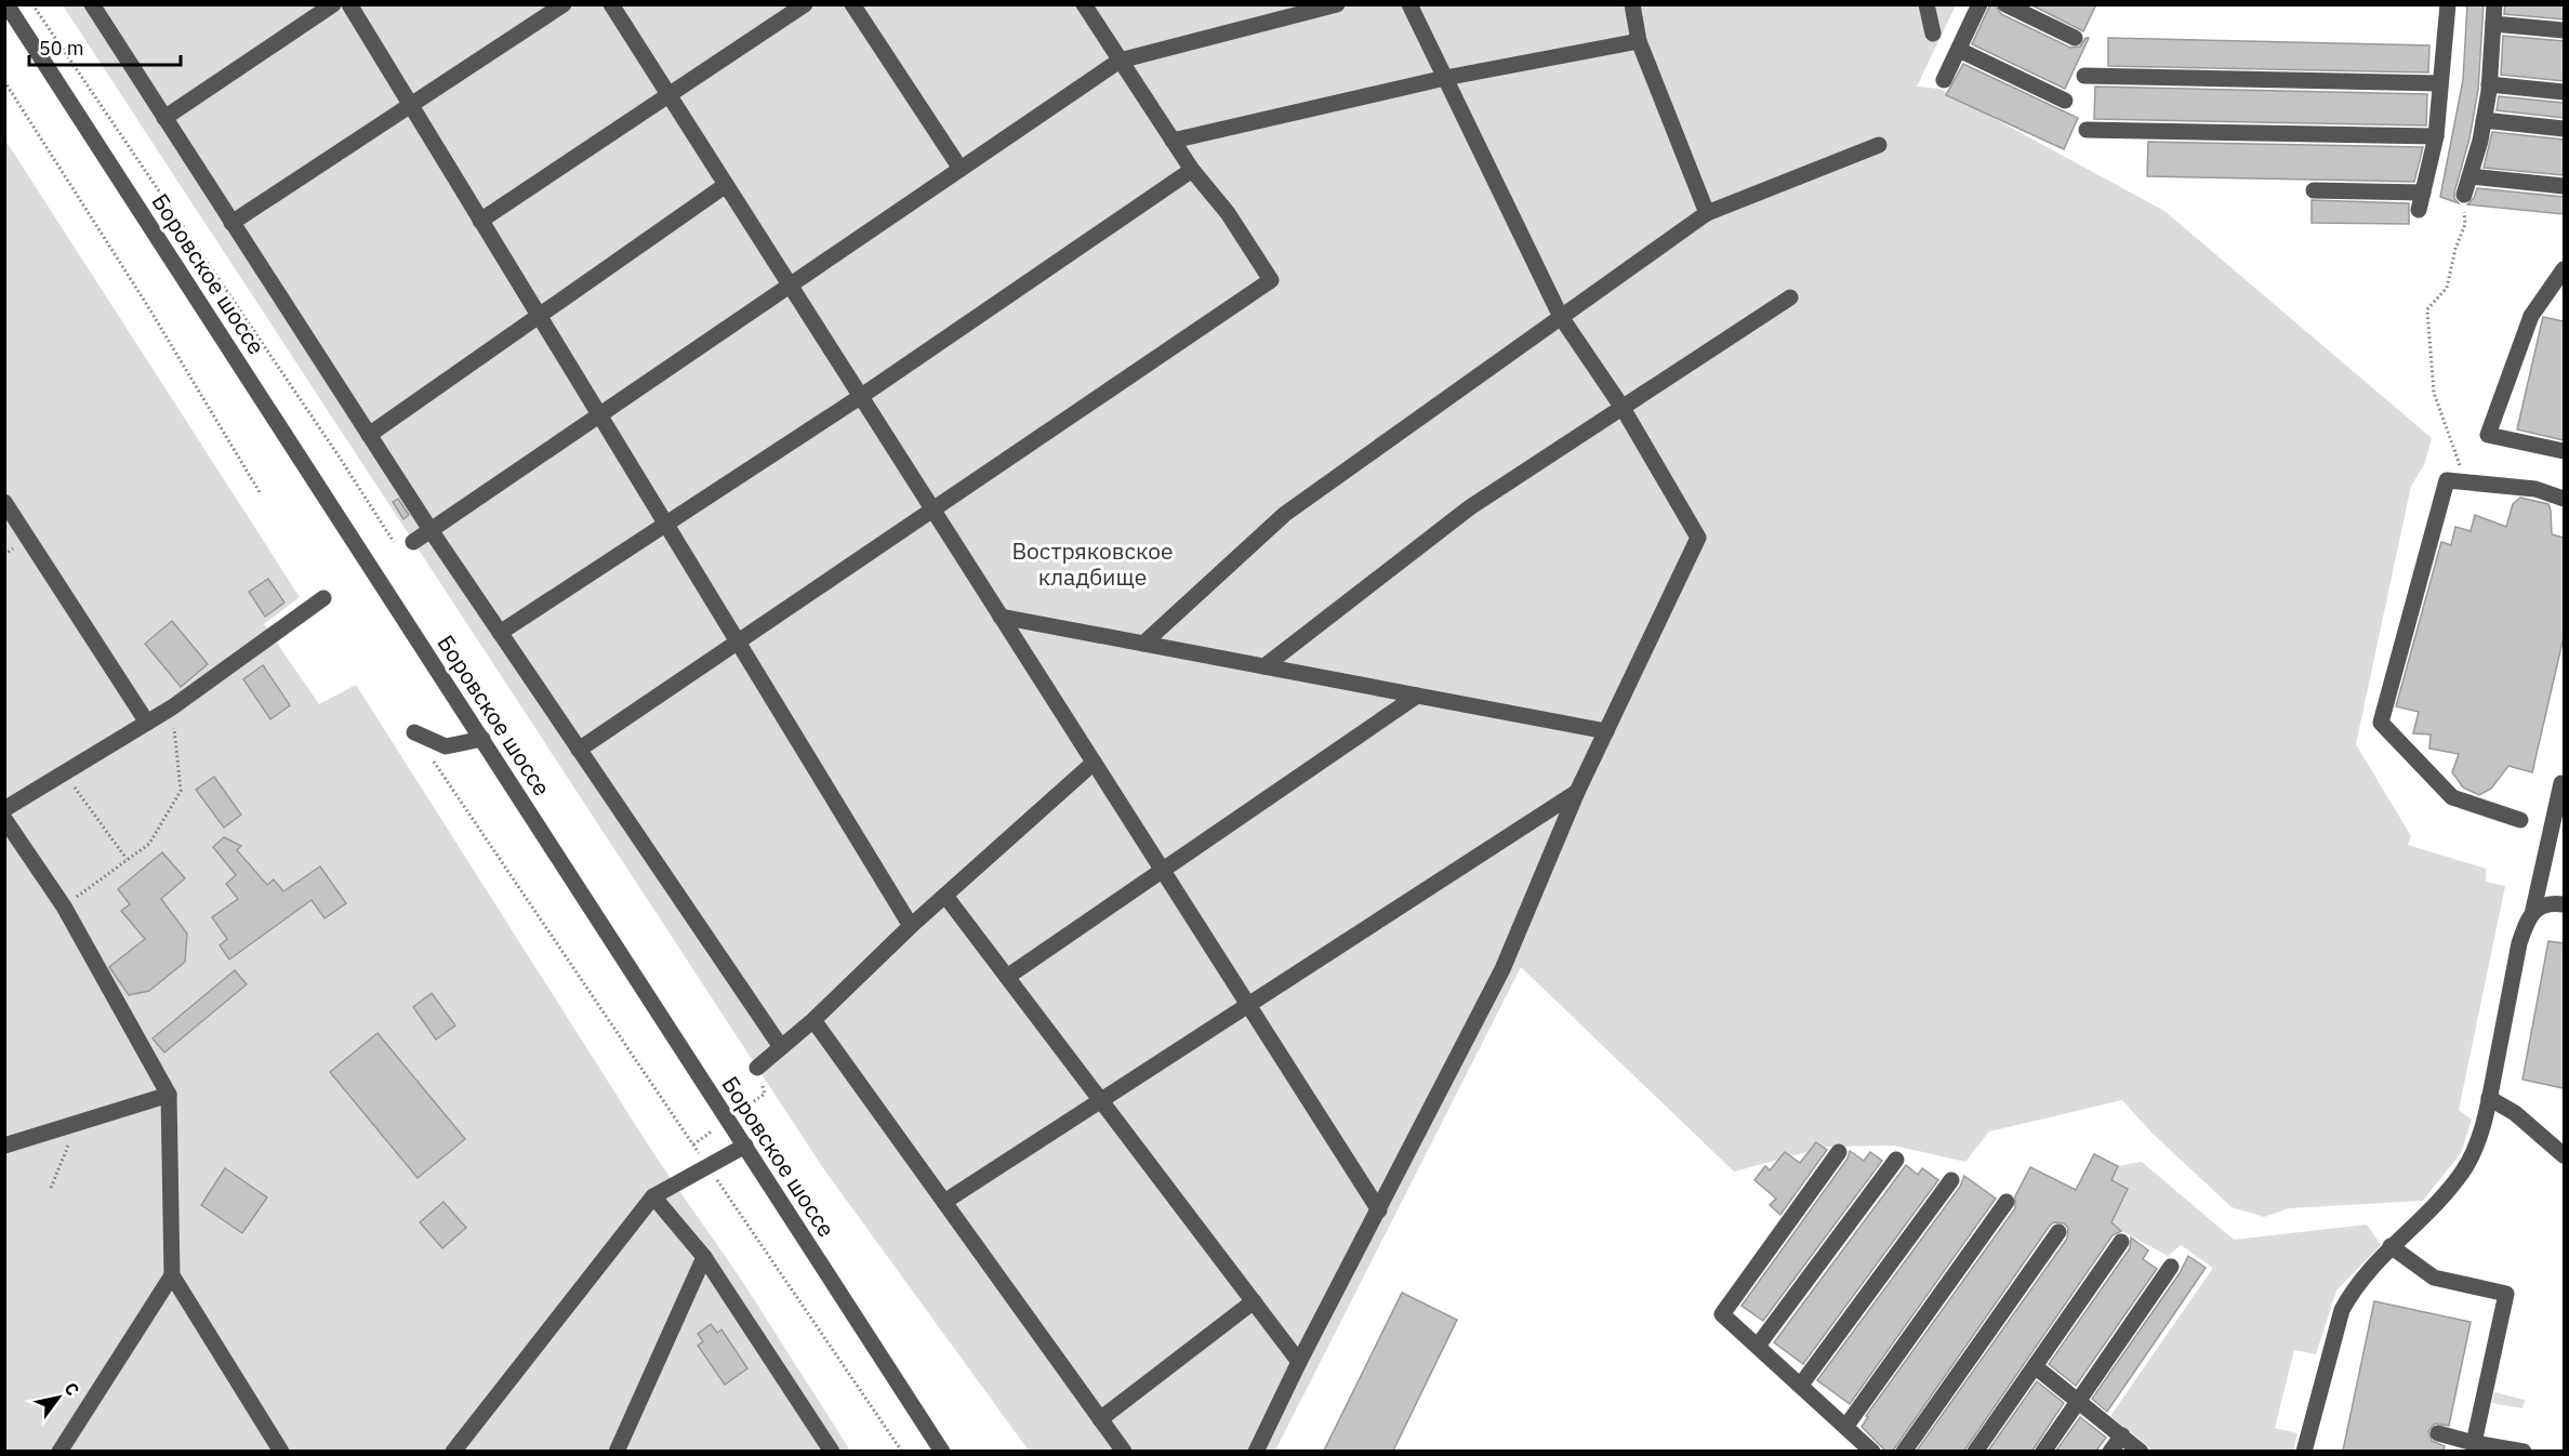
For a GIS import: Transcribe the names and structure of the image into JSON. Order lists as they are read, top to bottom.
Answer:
{
  "streets": {
    "street": ["Боровское шоссе"]
  },
  "parks": ["Востряковское кладбище"],
  "scale_bar": "50 m",
  "north": "top right"
}
